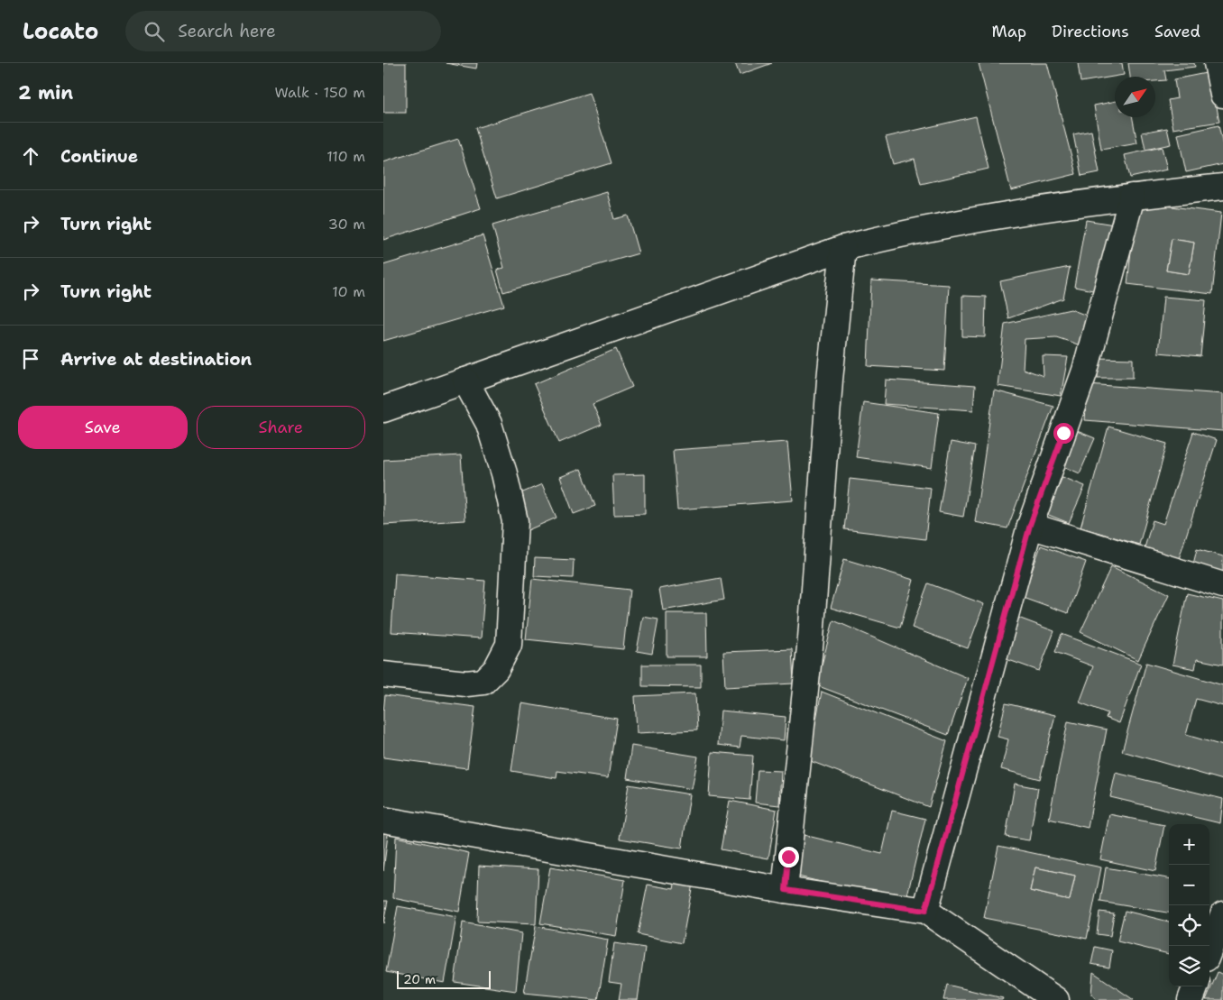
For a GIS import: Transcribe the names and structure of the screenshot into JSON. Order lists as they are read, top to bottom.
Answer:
{
  "scale_bar": "20 m",
  "north": "top right",
  "page": {
    "header": "Locato",
    "search": "Search here",
    "nav": ["Map", "Directions", "Saved"],
    "heading": ["2 min", "Walk · 150 m"],
    "list": [
      ["Continue", "110 m"],
      ["Turn right", "30 m"],
      ["Turn right", "10 m"],
      "Arrive at destination"
    ],
    "buttons": ["Save", "Share"],
    "map_buttons": ["+", "−"],
    "scale": "20 m"
  }
}
